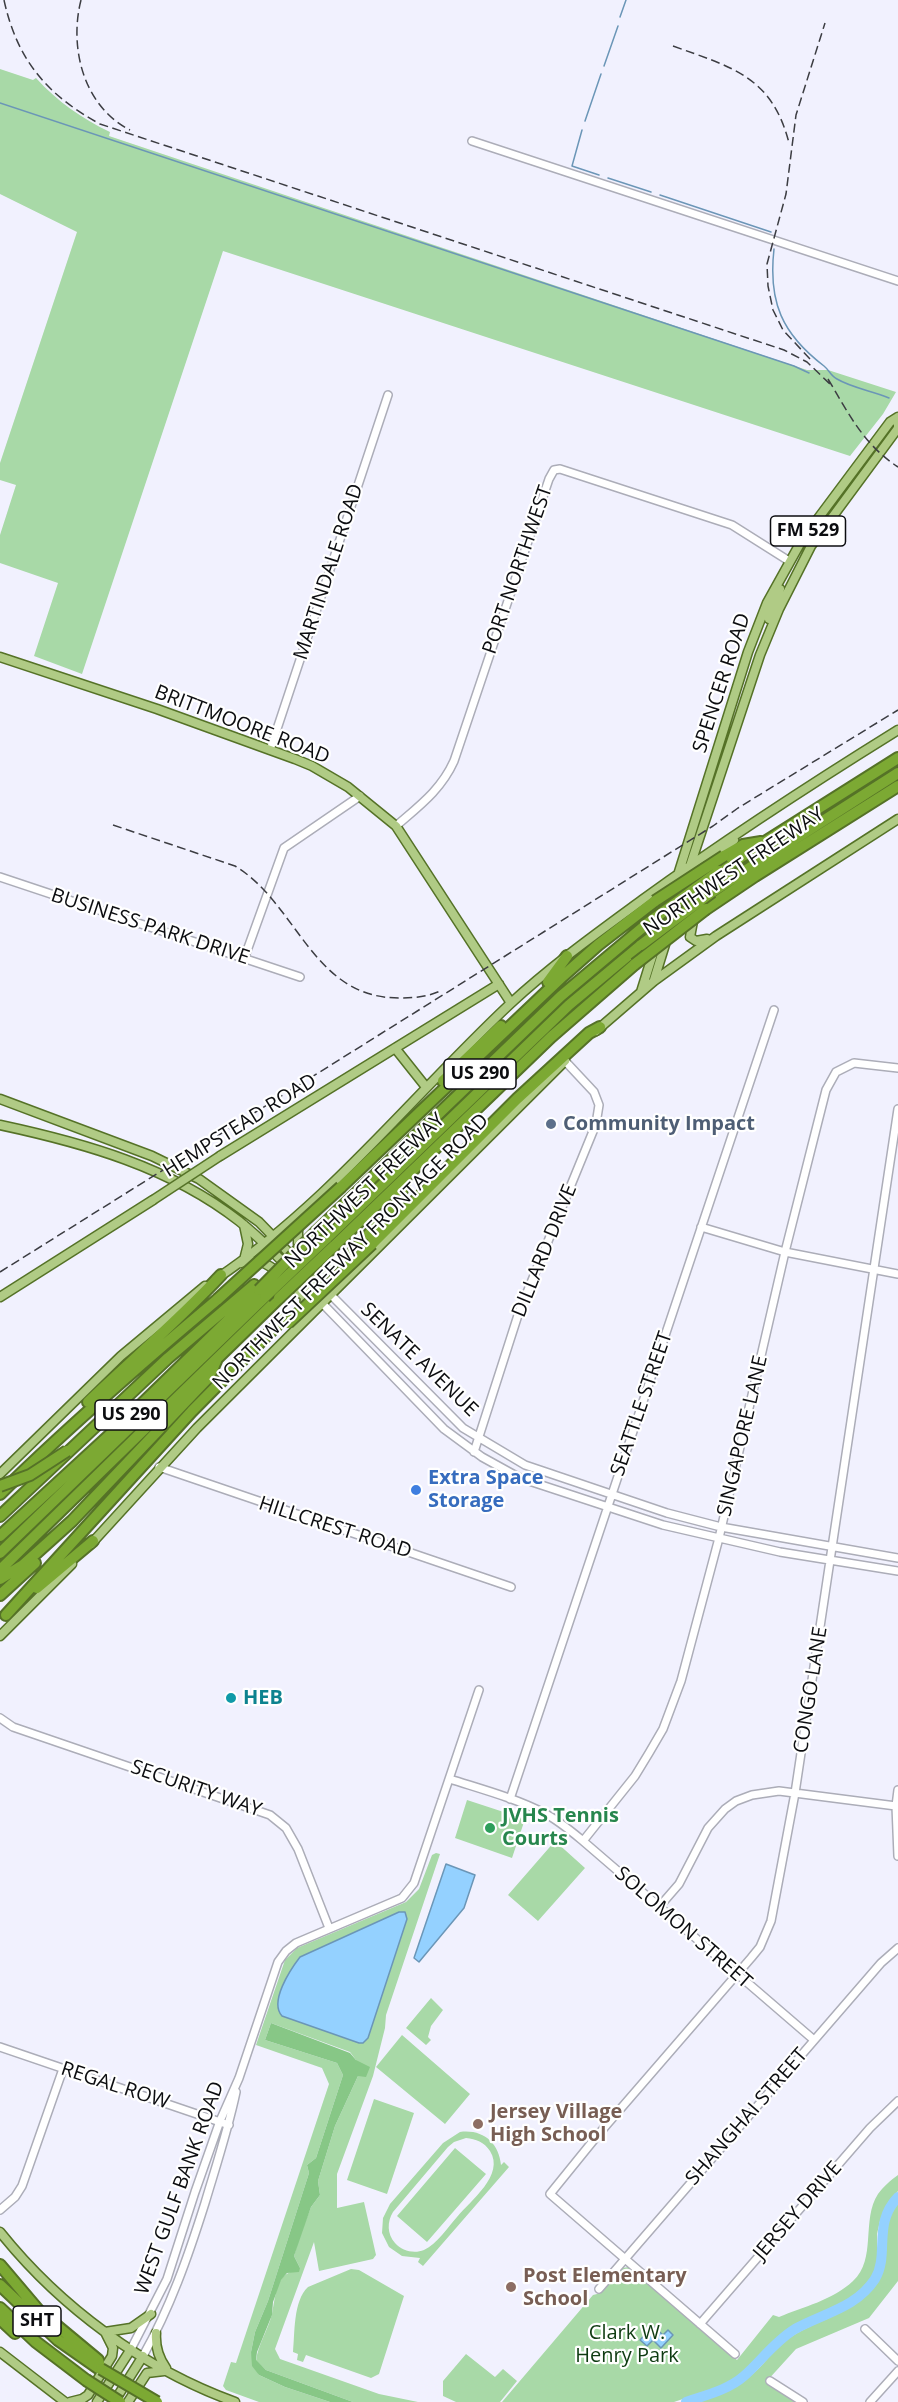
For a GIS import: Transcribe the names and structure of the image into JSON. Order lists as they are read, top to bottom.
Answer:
{
  "streets": {
    "highway": ["NORTHWEST FREEWAY", "US 290", "SHT"],
    "main road": [
      "FM 529",
      "SPENCER ROAD",
      "BRITTMOORE ROAD",
      "HEMPSTEAD ROAD",
      "NORTHWEST FREEWAY FRONTAGE ROAD",
      "SENATE AVENUE",
      "WEST GULF BANK ROAD"
    ],
    "street": [
      "PORT NORTHWEST",
      "MARTINDALE ROAD",
      "BUSINESS PARK DRIVE",
      "DILLARD DRIVE",
      "SEATTLE STREET",
      "SINGAPORE LANE",
      "HILLCREST ROAD",
      "CONGO LANE",
      "SECURITY WAY",
      "SOLOMON STREET",
      "REGAL ROW",
      "SHANGHAI STREET",
      "JERSEY DRIVE"
    ]
  },
  "crossings": [
    ["PORT NORTHWEST", "SPENCER ROAD"],
    ["PORT NORTHWEST", "BRITTMOORE ROAD"],
    ["MARTINDALE ROAD", "BRITTMOORE ROAD"],
    ["SPENCER ROAD", "NORTHWEST FREEWAY FRONTAGE ROAD"],
    ["BRITTMOORE ROAD", "HEMPSTEAD ROAD"],
    ["NORTHWEST FREEWAY", "US 290"],
    ["DILLARD DRIVE", "NORTHWEST FREEWAY FRONTAGE ROAD"],
    ["DILLARD DRIVE", "SENATE AVENUE"],
    ["NORTHWEST FREEWAY FRONTAGE ROAD", "SENATE AVENUE"],
    ["NORTHWEST FREEWAY FRONTAGE ROAD", "HILLCREST ROAD"],
    ["SENATE AVENUE", "SEATTLE STREET"],
    ["SENATE AVENUE", "SINGAPORE LANE"],
    ["SENATE AVENUE", "CONGO LANE"],
    ["SEATTLE STREET", "SOLOMON STREET"],
    ["SINGAPORE LANE", "SOLOMON STREET"],
    ["CONGO LANE", "SOLOMON STREET"],
    ["CONGO LANE", "SHANGHAI STREET"],
    ["SECURITY WAY", "WEST GULF BANK ROAD"],
    ["SOLOMON STREET", "SHANGHAI STREET"],
    ["SOLOMON STREET", "WEST GULF BANK ROAD"],
    ["REGAL ROW", "WEST GULF BANK ROAD"]
  ],
  "parks": ["Clark W. Henry Park"],
  "places": [
    "Community Impact",
    "Extra Space Storage",
    "HEB",
    "JVHS Tennis Courts",
    "Jersey Village High School",
    "Post Elementary School"
  ]
}
